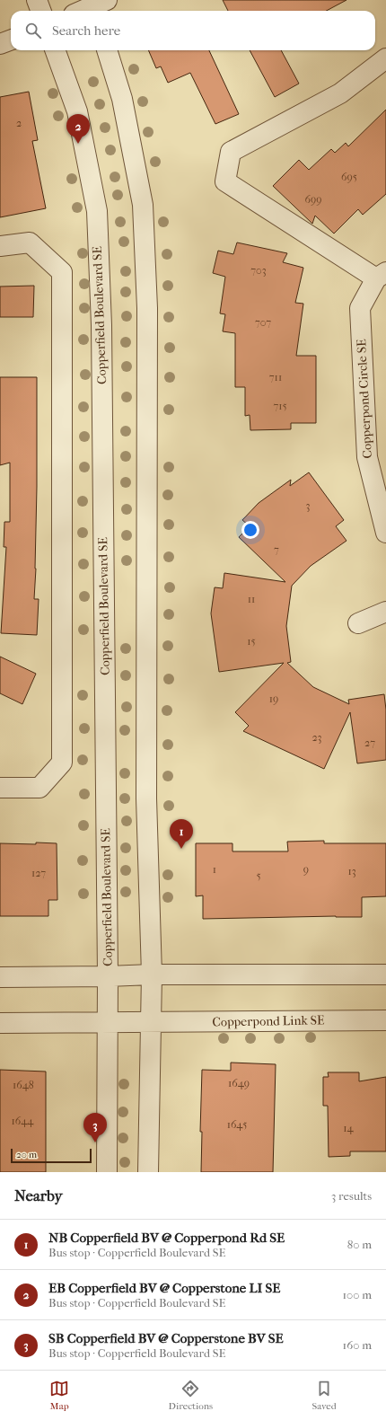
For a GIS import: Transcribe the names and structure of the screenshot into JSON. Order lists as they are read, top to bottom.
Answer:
{
  "streets": {
    "street": ["Copperfield Boulevard SE", "Copperpond Circle SE", "Copperpond Link SE"]
  },
  "crossings": [
    ["Copperfield Boulevard SE", "Copperpond Link SE"]
  ],
  "house_numbers": [
    "2",
    "695",
    "699",
    "703",
    "707",
    "711",
    "715",
    "3",
    "7",
    "11",
    "15",
    "19",
    "23",
    "27",
    "1",
    "9",
    "13",
    "127",
    "5",
    "1649",
    "1648",
    "1644",
    "1645",
    "14"
  ],
  "scale_bar": "20 m",
  "page": {
    "search": "Search here",
    "pins": ["2", "1", "3"],
    "scale": "20 m",
    "heading": ["Nearby", "3 results"],
    "list": [
      {
        "mark": "1",
        "name": "NB Copperfield BV @ Copperpond Rd SE",
        "note": "Bus stop · Copperfield Boulevard SE",
        "value": "80 m"
      },
      {
        "mark": "2",
        "name": "EB Copperfield BV @ Copperstone LI SE",
        "note": "Bus stop · Copperfield Boulevard SE",
        "value": "100 m"
      },
      {
        "mark": "3",
        "name": "SB Copperfield BV @ Copperstone BV SE",
        "note": "Bus stop · Copperfield Boulevard SE",
        "value": "160 m"
      }
    ],
    "nav": ["Map", "Directions", "Saved"]
  }
}
